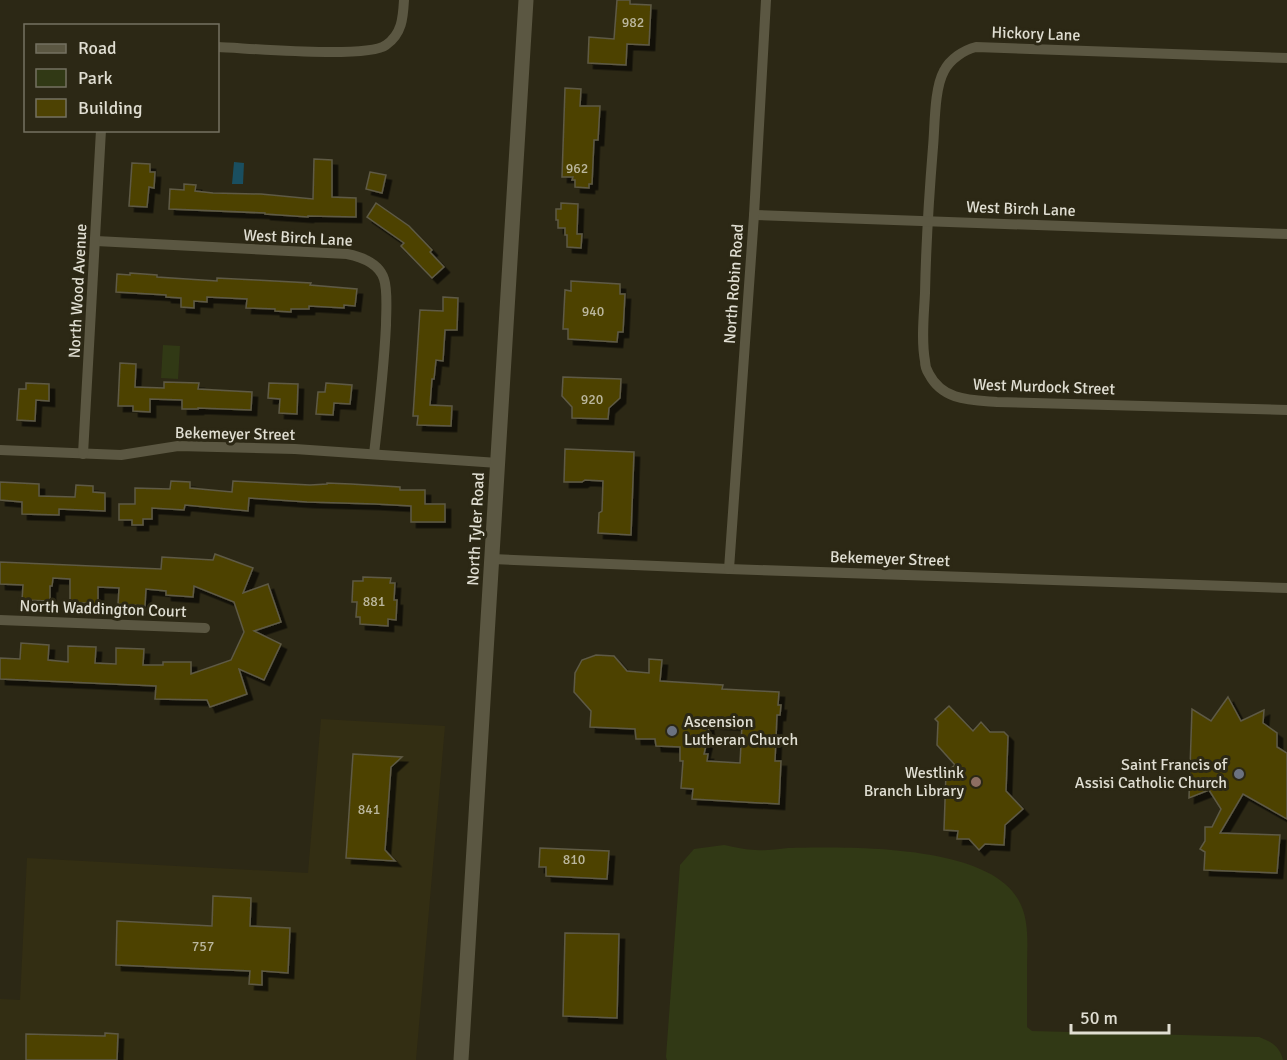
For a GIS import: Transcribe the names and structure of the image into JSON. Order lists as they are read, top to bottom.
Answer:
{
  "streets": {
    "main road": ["North Tyler Road"],
    "street": [
      "Hickory Lane",
      "West Birch Lane",
      "North Robin Road",
      "North Wood Avenue",
      "West Murdock Street",
      "Bekemeyer Street",
      "North Waddington Court"
    ]
  },
  "crossings": [
    ["Hickory Lane", "West Birch Lane"],
    ["Hickory Lane", "West Murdock Street"],
    ["West Birch Lane", "North Robin Road"],
    ["West Birch Lane", "North Wood Avenue"],
    ["West Birch Lane", "West Murdock Street"],
    ["West Birch Lane", "Bekemeyer Street"],
    ["North Robin Road", "Bekemeyer Street"],
    ["North Wood Avenue", "Bekemeyer Street"],
    ["Bekemeyer Street", "North Tyler Road"]
  ],
  "places": ["Ascension Lutheran Church", "Saint Francis of Assisi Catholic Church", "Westlink Branch Library"],
  "house_numbers": [
    "982",
    "962",
    "940",
    "920",
    "881",
    "841",
    "810",
    "757"
  ],
  "legend": ["Road", "Park", "Building"],
  "scale_bar": "50 m"
}
